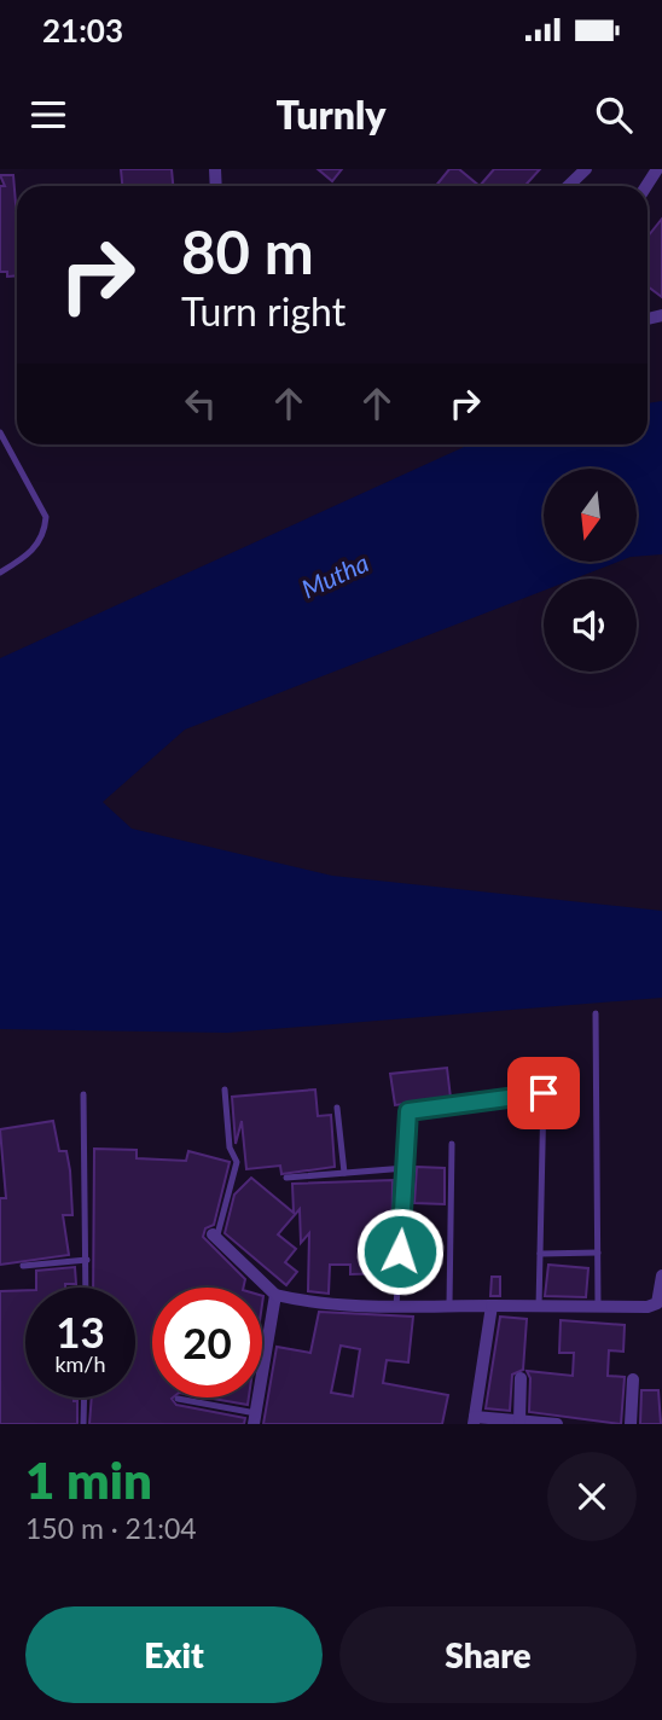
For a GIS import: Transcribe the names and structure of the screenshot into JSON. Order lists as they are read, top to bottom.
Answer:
{
  "water": ["Mutha"],
  "north": "bottom",
  "page": {
    "status": "21:03",
    "header": "Turnly",
    "turn": ["80 m", "Turn right"],
    "speed": "13 km/h",
    "limit": "20",
    "heading": ["1 min", "150 m · 21:04"],
    "buttons": ["Exit", "Share"]
  }
}
